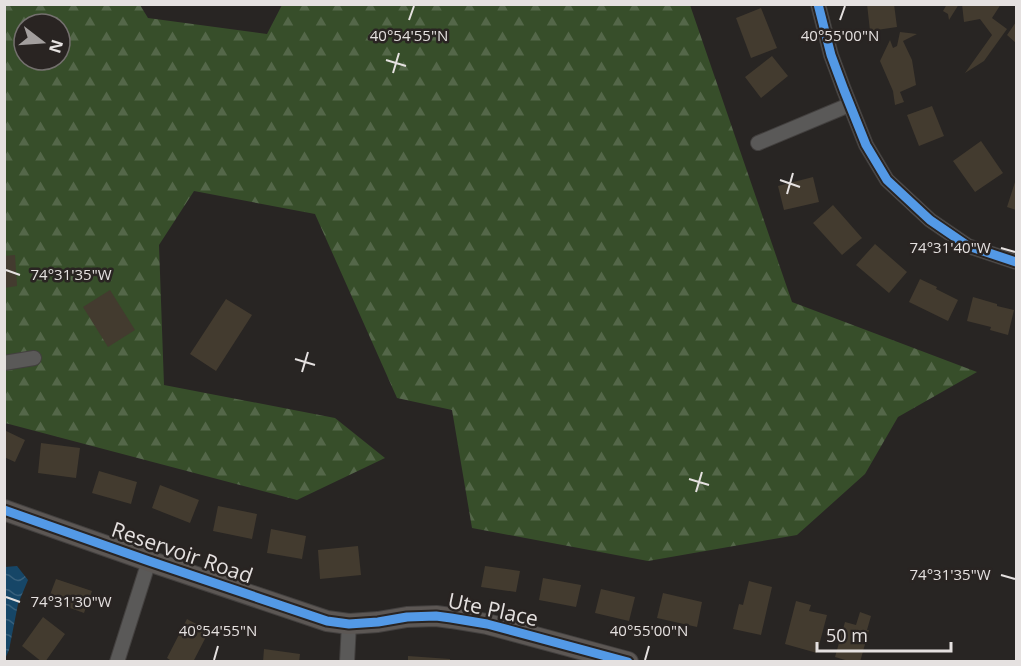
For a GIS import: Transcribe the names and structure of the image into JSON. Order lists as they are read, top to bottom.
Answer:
{
  "streets": {
    "street": ["Reservoir Road", "Ute Place"]
  },
  "crossings": [
    ["Reservoir Road", "Ute Place"]
  ],
  "scale_bar": "50 m",
  "north": "right",
  "coordinates": [
    "40°54'55\"N",
    "40°55'00\"N",
    "74°31'40\"W",
    "74°31'35\"W",
    "74°31'30\"W"
  ]
}
